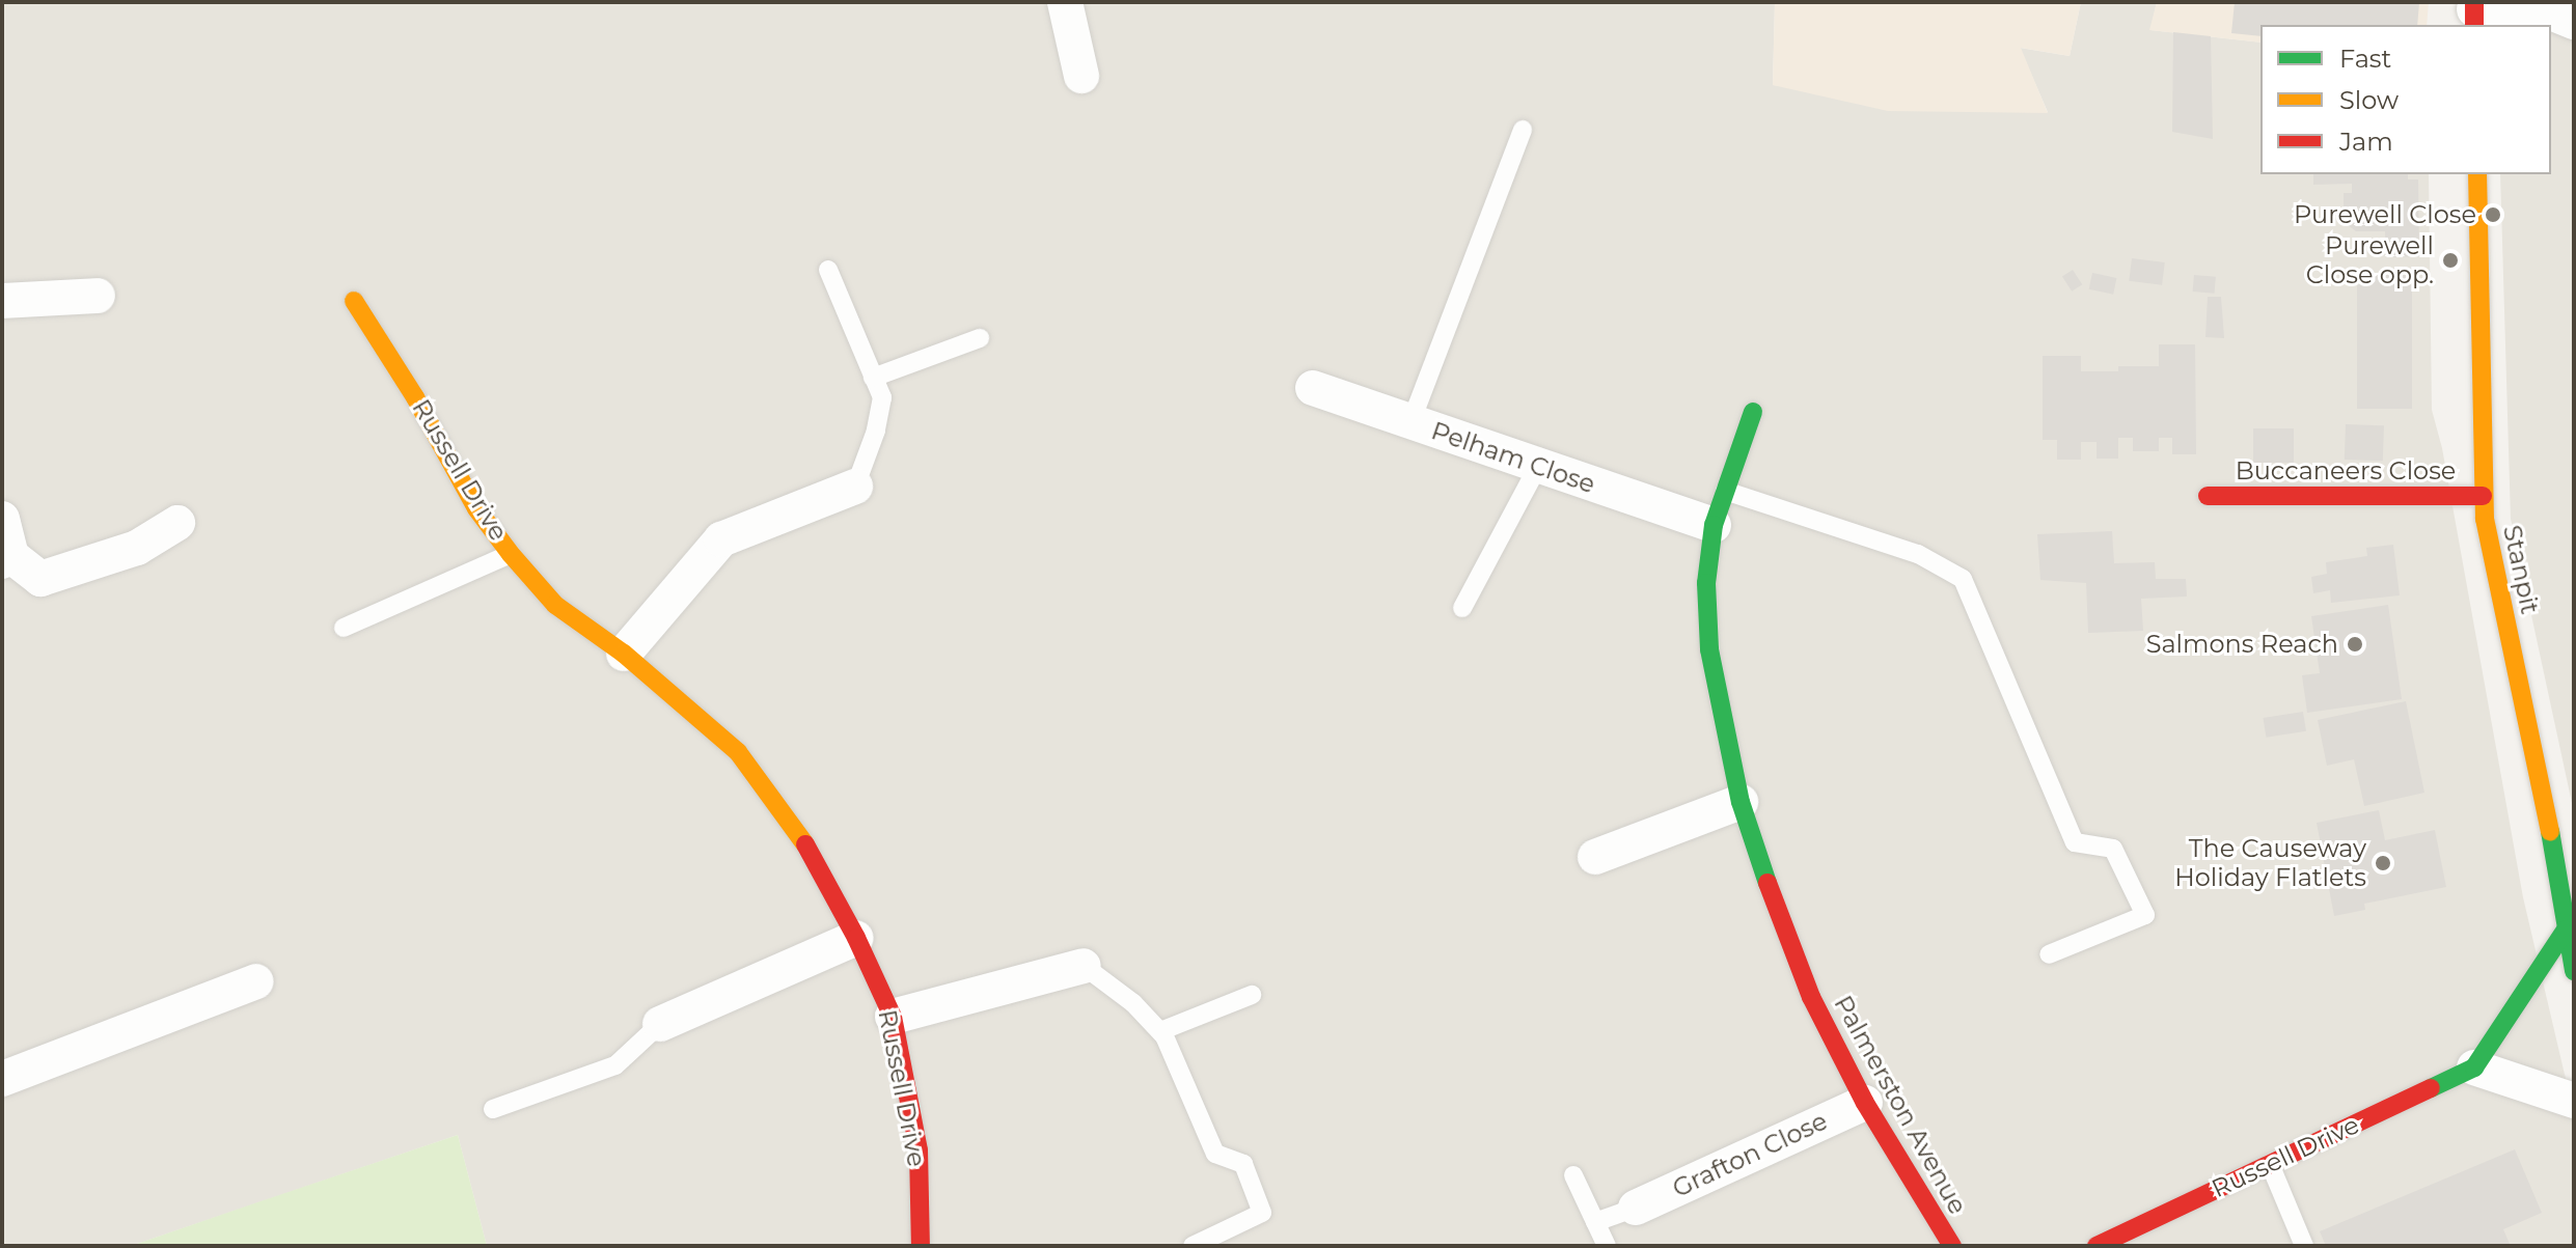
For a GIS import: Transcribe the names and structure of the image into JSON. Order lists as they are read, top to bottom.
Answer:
{
  "streets": {
    "street": [
      "Pelham Close",
      "Russell Drive",
      "Buccaneers Close",
      "Stanpit",
      "Palmerston Avenue",
      "Grafton Close"
    ]
  },
  "crossings": [
    ["Pelham Close", "Palmerston Avenue"],
    ["Buccaneers Close", "Stanpit"],
    ["Palmerston Avenue", "Grafton Close"]
  ],
  "places": [
    "Purewell Close",
    "Purewell Close opp.",
    "Salmons Reach",
    "The Causeway Holiday Flatlets"
  ],
  "legend": ["Fast", "Slow", "Jam"]
}
